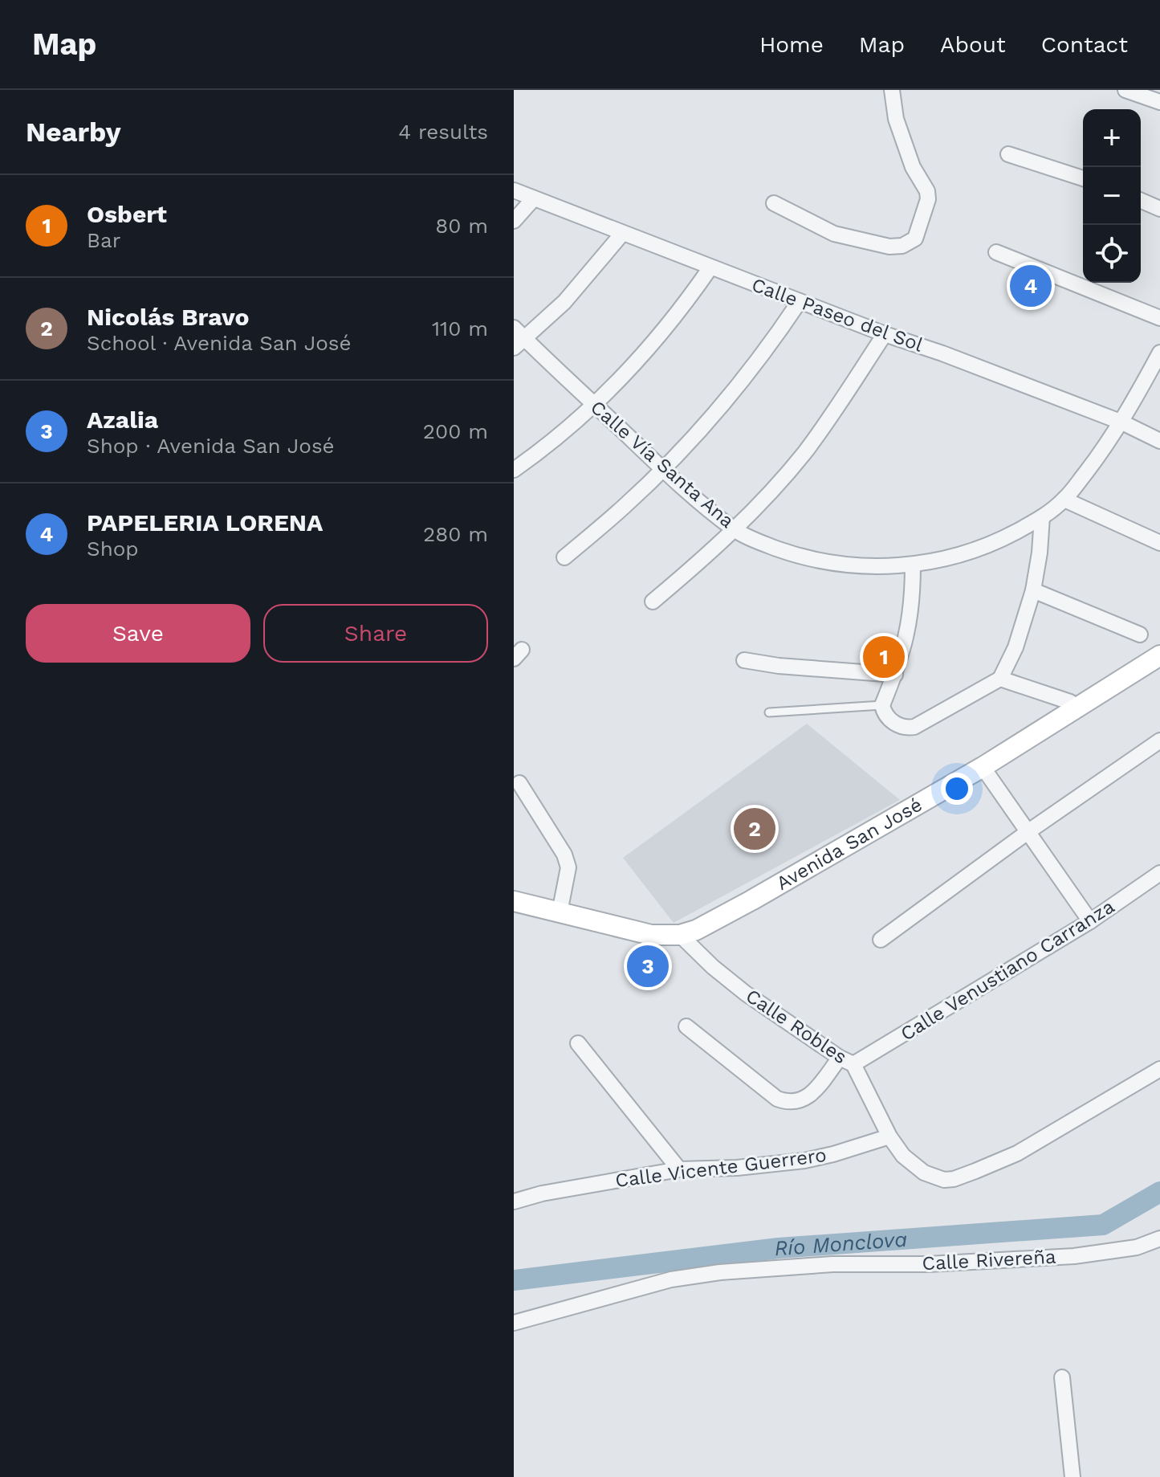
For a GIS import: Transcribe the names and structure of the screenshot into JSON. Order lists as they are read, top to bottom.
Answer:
{
  "streets": {
    "street": [
      "Calle Paseo del Sol",
      "Calle Vía Santa Ana",
      "Avenida San José",
      "Calle Venustiano Carranza",
      "Calle Robles",
      "Calle Vicente Guerrero",
      "Calle Rivereña"
    ]
  },
  "crossings": [
    ["Calle Paseo del Sol", "Calle Vía Santa Ana"],
    ["Avenida San José", "Calle Robles"],
    ["Calle Venustiano Carranza", "Calle Robles"],
    ["Calle Robles", "Calle Vicente Guerrero"]
  ],
  "water": ["Río Monclova"],
  "page": {
    "header": "Map",
    "nav": [
      "Home",
      "Map",
      "About",
      "Contact"
    ],
    "heading": ["Nearby", "4 results"],
    "map_buttons": ["+", "−"],
    "list": [
      {
        "mark": "1",
        "name": "Osbert",
        "note": "Bar",
        "value": "80 m"
      },
      {
        "mark": "2",
        "name": "Nicolás Bravo",
        "note": "School · Avenida San José",
        "value": "110 m"
      },
      {
        "mark": "3",
        "name": "Azalia",
        "note": "Shop · Avenida San José",
        "value": "200 m"
      },
      {
        "mark": "4",
        "name": "PAPELERIA LORENA",
        "note": "Shop",
        "value": "280 m"
      }
    ],
    "pins": [
      "4",
      "1",
      "2",
      "3"
    ],
    "buttons": ["Save", "Share"]
  }
}
